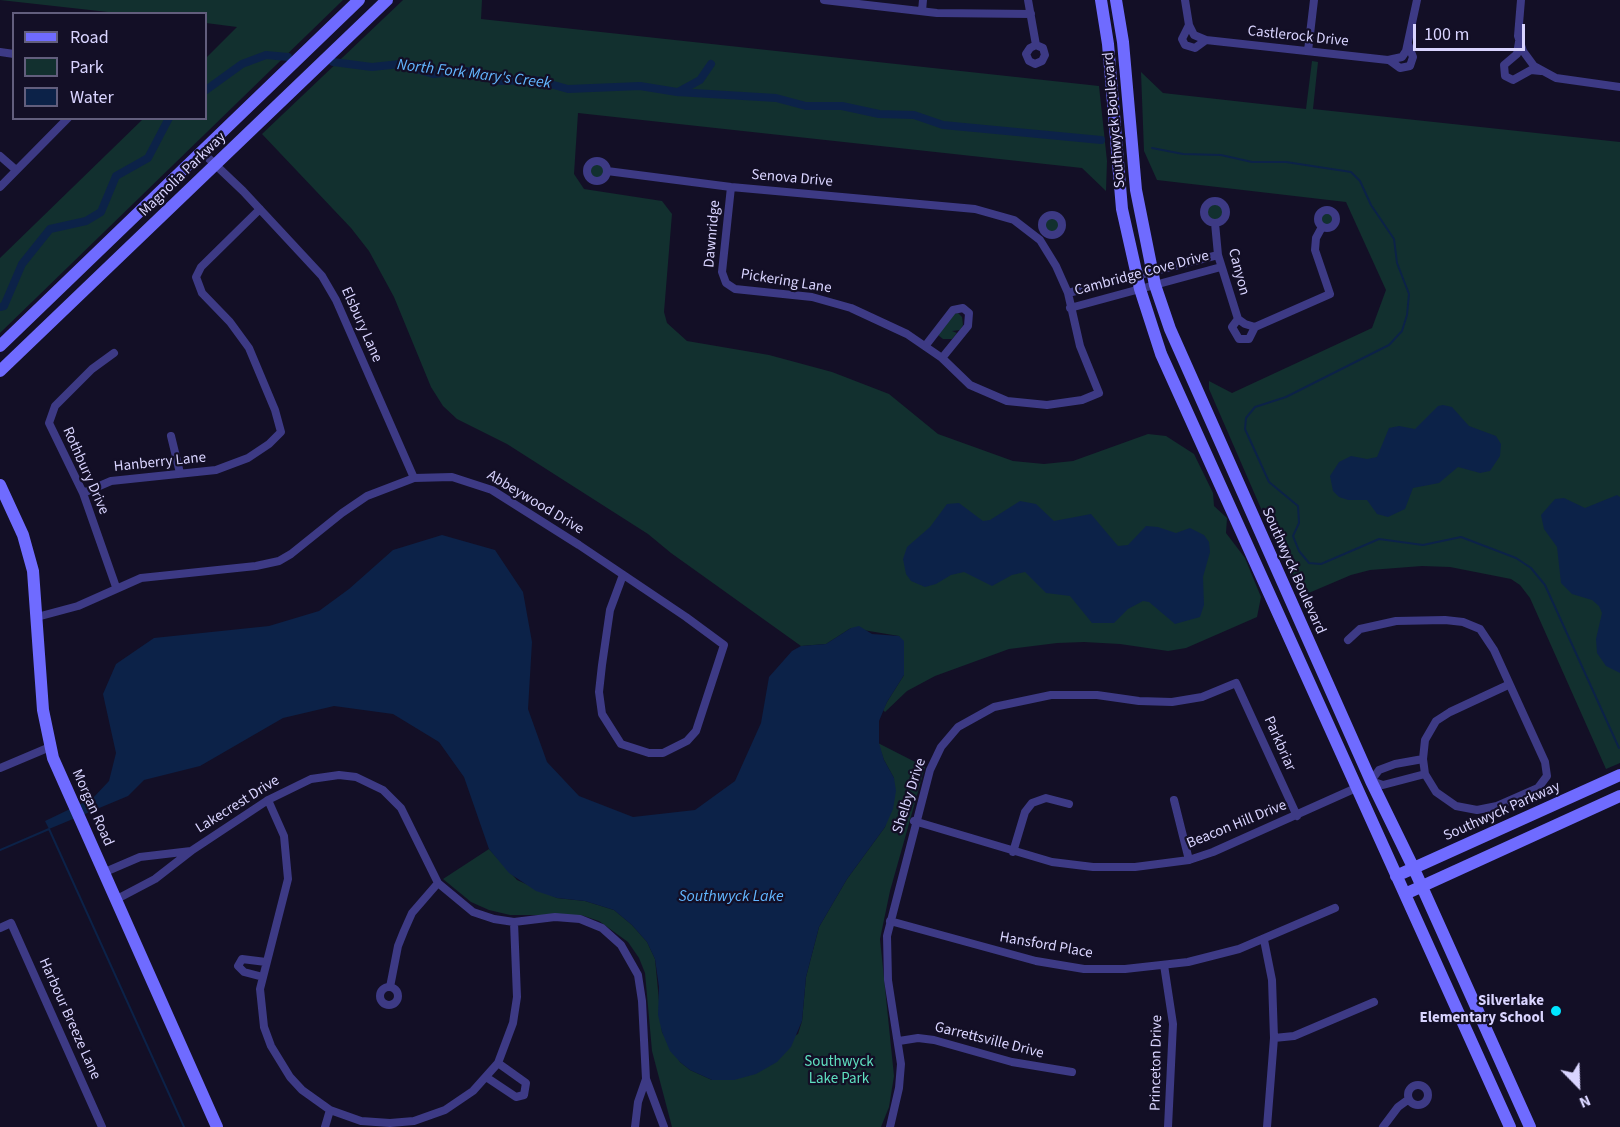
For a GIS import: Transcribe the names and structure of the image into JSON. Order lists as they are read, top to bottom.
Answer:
{
  "streets": {
    "street": [
      "Castlerock Drive",
      "Southwyck Boulevard",
      "Magnolia Parkway",
      "Senova Drive",
      "Dawnridge",
      "Canyon",
      "Cambridge Cove Drive",
      "Pickering Lane",
      "Elsbury Lane",
      "Hanberry Lane",
      "Rothbury Drive",
      "Abbeywood Drive",
      "Parkbriar",
      "Shelby Drive",
      "Lakecrest Drive",
      "Morgan Road",
      "Southwyck Parkway",
      "Beacon Hill Drive",
      "Hansford Place",
      "Harbour Breeze Lane",
      "Garrettsville Drive",
      "Princeton Drive"
    ]
  },
  "crossings": [
    ["Southwyck Boulevard", "Cambridge Cove Drive"],
    ["Southwyck Boulevard", "Southwyck Parkway"],
    ["Southwyck Boulevard", "Beacon Hill Drive"],
    ["Magnolia Parkway", "Elsbury Lane"],
    ["Senova Drive", "Dawnridge"],
    ["Senova Drive", "Cambridge Cove Drive"],
    ["Dawnridge", "Pickering Lane"],
    ["Canyon", "Cambridge Cove Drive"],
    ["Cambridge Cove Drive", "Pickering Lane"],
    ["Elsbury Lane", "Hanberry Lane"],
    ["Elsbury Lane", "Abbeywood Drive"],
    ["Hanberry Lane", "Rothbury Drive"],
    ["Rothbury Drive", "Abbeywood Drive"],
    ["Abbeywood Drive", "Morgan Road"],
    ["Parkbriar", "Shelby Drive"],
    ["Parkbriar", "Beacon Hill Drive"],
    ["Shelby Drive", "Beacon Hill Drive"],
    ["Shelby Drive", "Hansford Place"],
    ["Shelby Drive", "Garrettsville Drive"],
    ["Lakecrest Drive", "Morgan Road"],
    ["Hansford Place", "Princeton Drive"]
  ],
  "water": ["North Fork Mary's Creek", "Southwyck Lake"],
  "parks": ["Southwyck Lake Park"],
  "places": ["Silverlake Elementary School"],
  "legend": ["Road", "Park", "Water"],
  "scale_bar": "100 m",
  "north": "bottom right"
}
